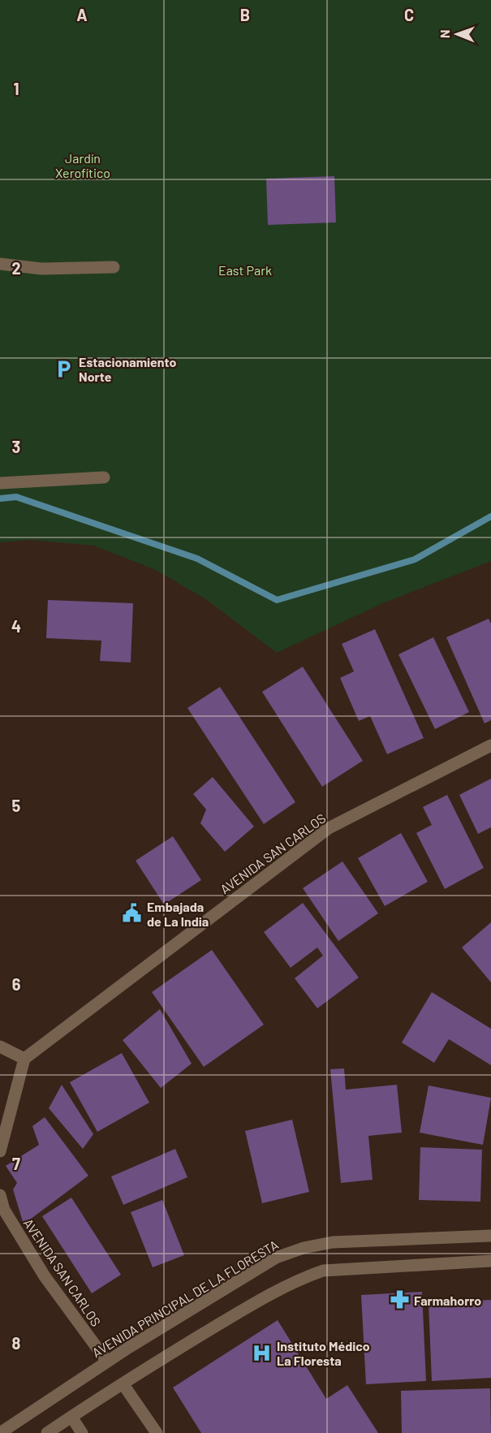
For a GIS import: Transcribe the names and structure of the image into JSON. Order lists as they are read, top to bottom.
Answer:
{
  "streets": {
    "street": ["AVENIDA SAN CARLOS", "AVENIDA PRINCIPAL DE LA FLORESTA"]
  },
  "crossings": [
    ["AVENIDA SAN CARLOS", "AVENIDA PRINCIPAL DE LA FLORESTA"]
  ],
  "parks": ["Jardín Xerofítico", "East Park"],
  "places": {
    "parking": ["Estacionamiento Norte"],
    "public building": ["Embajada de La India"],
    "pharmacy": ["Farmahorro"],
    "hospital": ["Instituto Médico La Floresta"]
  },
  "north": "left",
  "grid": {
    "columns": ["A", "B", "C"],
    "rows": [
      "1",
      "2",
      "3",
      "4",
      "5",
      "6",
      "7",
      "8"
    ]
  }
}
